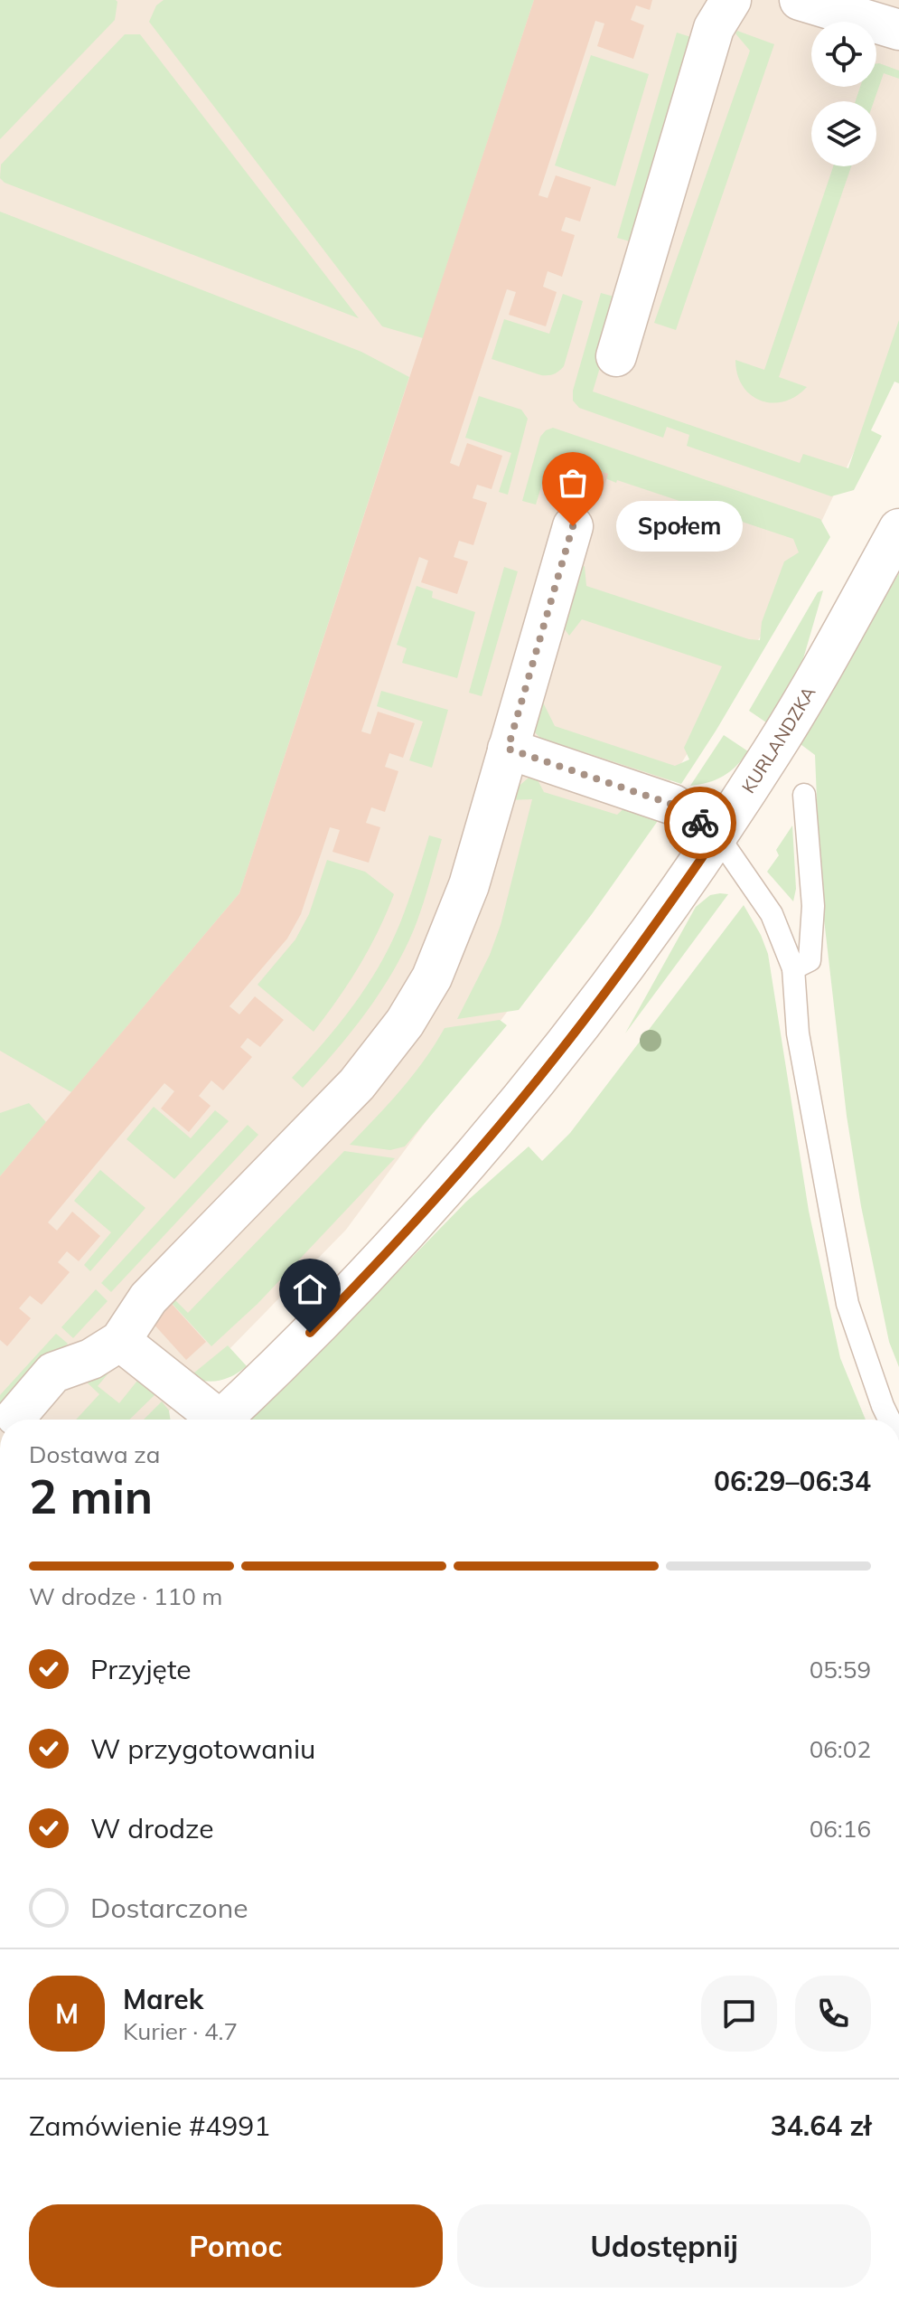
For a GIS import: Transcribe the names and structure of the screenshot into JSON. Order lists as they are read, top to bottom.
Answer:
{
  "streets": {
    "street": ["KURLANDZKA"]
  },
  "places": ["Społem"],
  "page": {
    "bubble": "Społem",
    "heading": ["2 min", "Dostawa za", "06:29–06:34"],
    "panel": [
      "Marek",
      "Kurier · 4.7",
      "Zamówienie #4991",
      "34.64 zł"
    ],
    "bar": "W drodze · 110 m",
    "list": [
      ["Przyjęte", "05:59"],
      ["W przygotowaniu", "06:02"],
      ["W drodze", "06:16"],
      "Dostarczone"
    ],
    "round": "M",
    "buttons": ["Pomoc", "Udostępnij"]
  }
}
